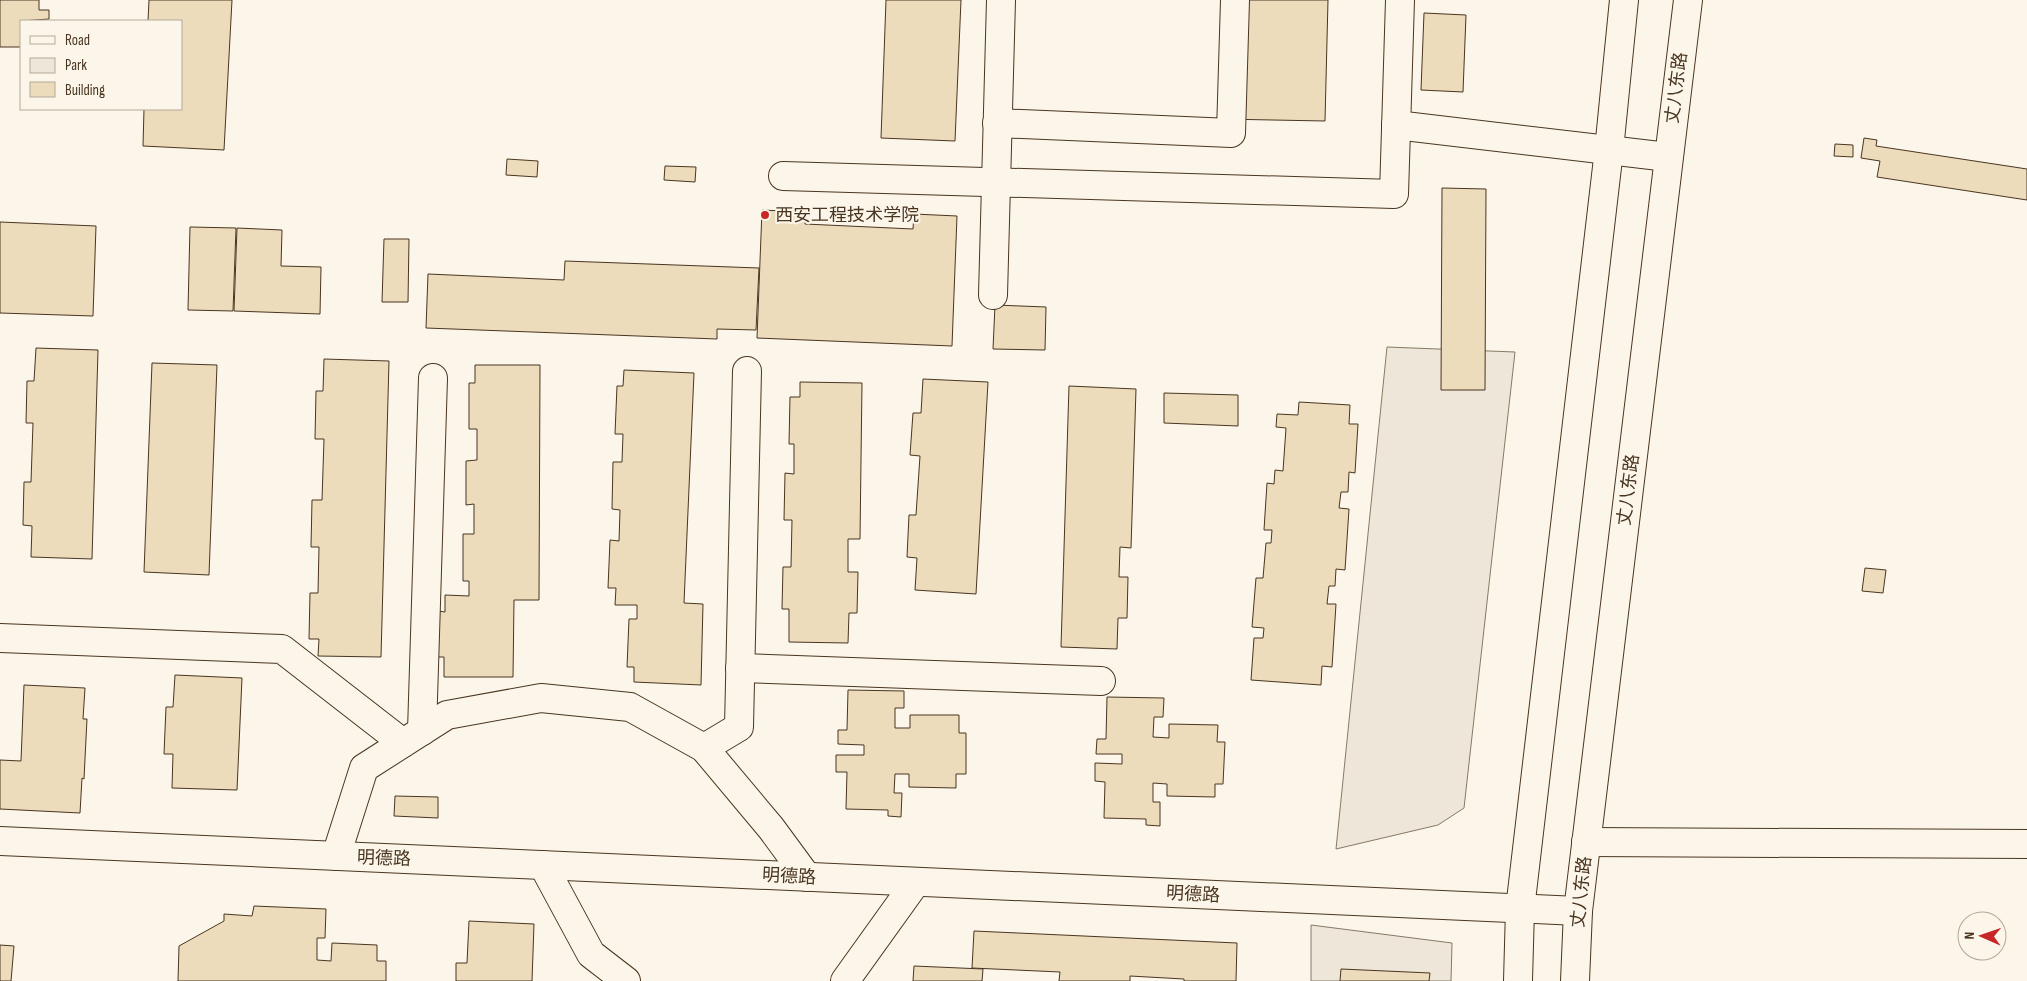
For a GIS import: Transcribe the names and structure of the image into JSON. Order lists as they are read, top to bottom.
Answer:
{
  "streets": {
    "street": ["丈八东路", "明德路"]
  },
  "crossings": [
    ["丈八东路", "明德路"]
  ],
  "places": ["西安工程技术学院"],
  "legend": ["Road", "Park", "Building"],
  "north": "left"
}
